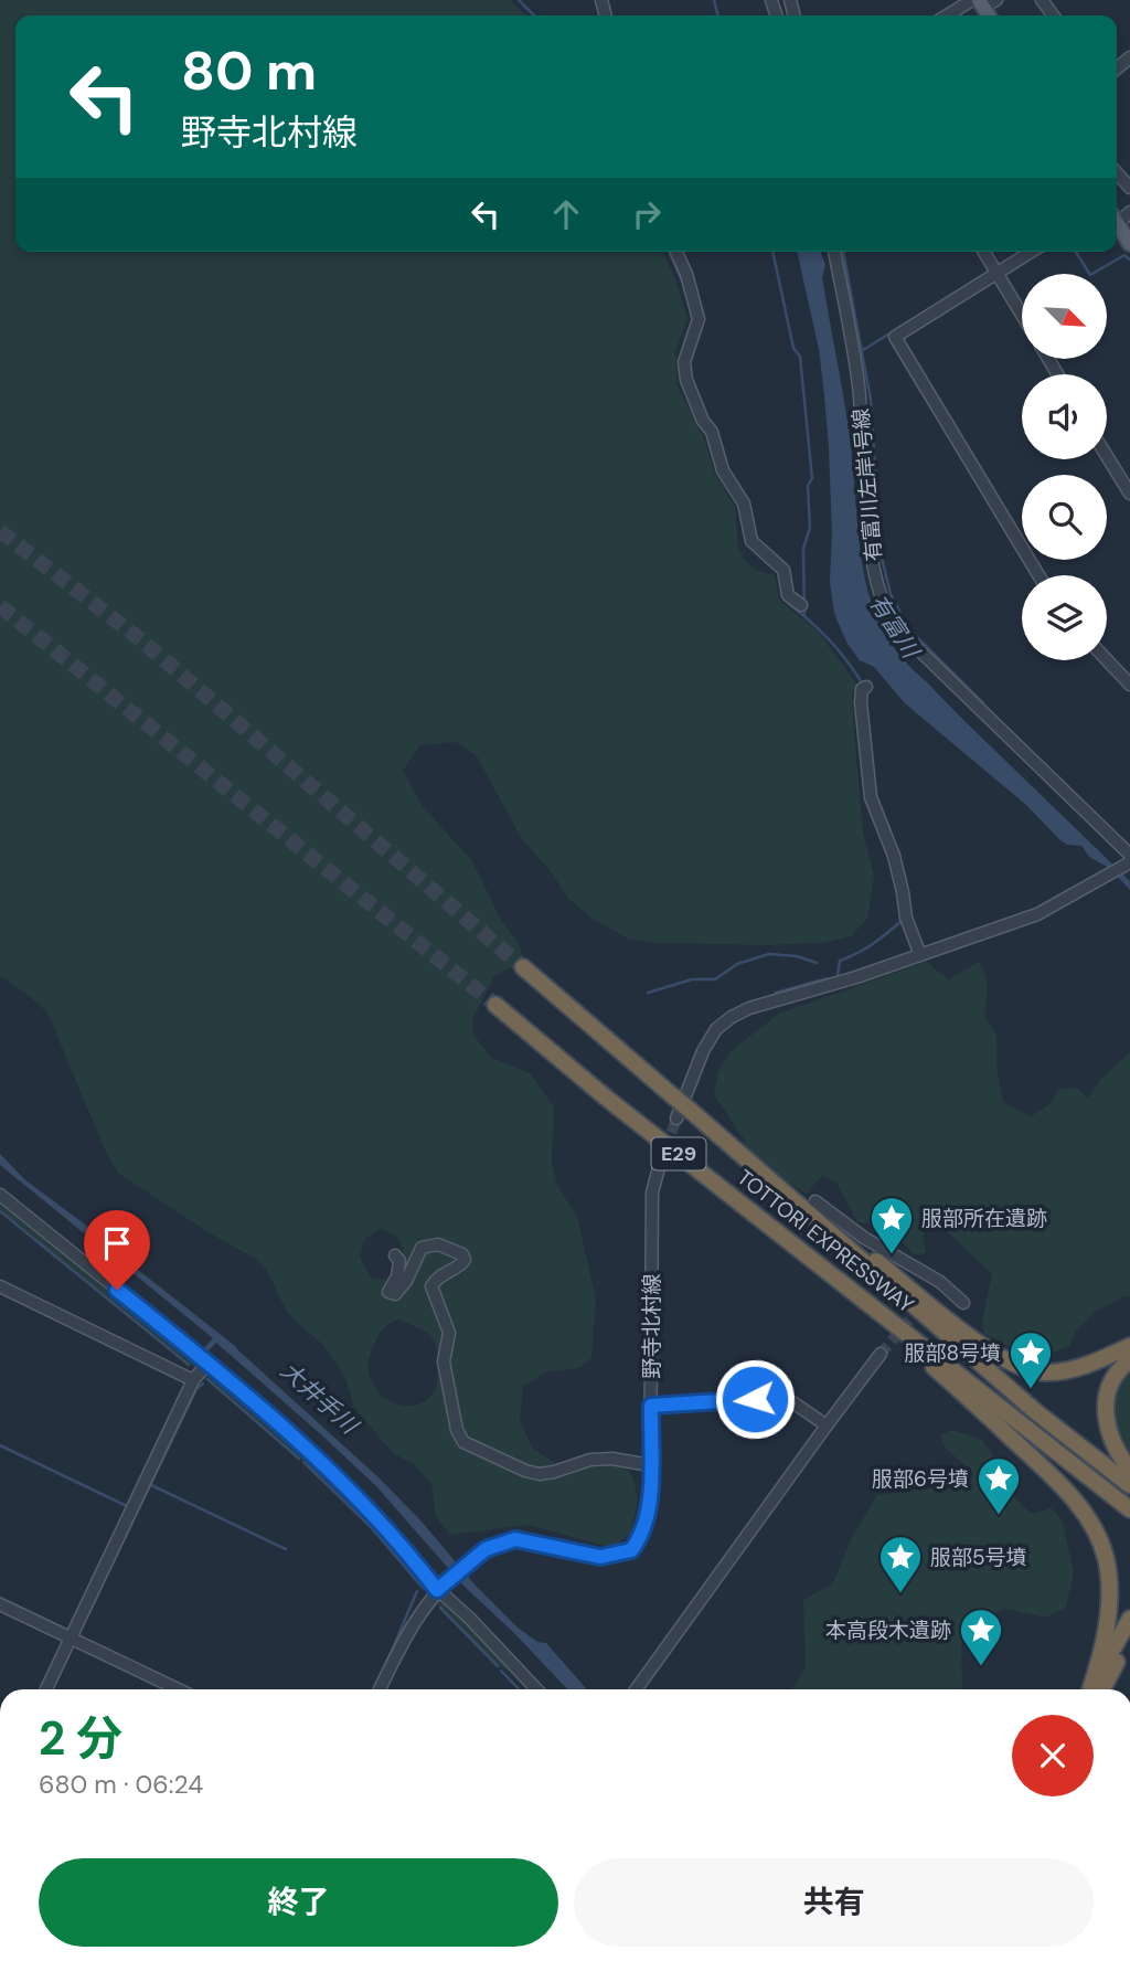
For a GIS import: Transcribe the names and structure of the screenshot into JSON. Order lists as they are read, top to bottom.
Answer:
{
  "streets": {
    "highway": ["E29", "TOTTORI EXPRESSWAY"],
    "street": ["有富川左岸1号線", "野寺北村線"]
  },
  "water": ["有富川", "大井手川"],
  "places": {
    "place": [
      "服部所在遺跡",
      "服部8号墳",
      "服部6号墳",
      "服部5号墳",
      "本高段木遺跡"
    ]
  },
  "north": "bottom right",
  "page": {
    "turn": ["80 m", "野寺北村線"],
    "heading": ["2 分", "680 m · 06:24"],
    "buttons": ["終了", "共有"]
  }
}
